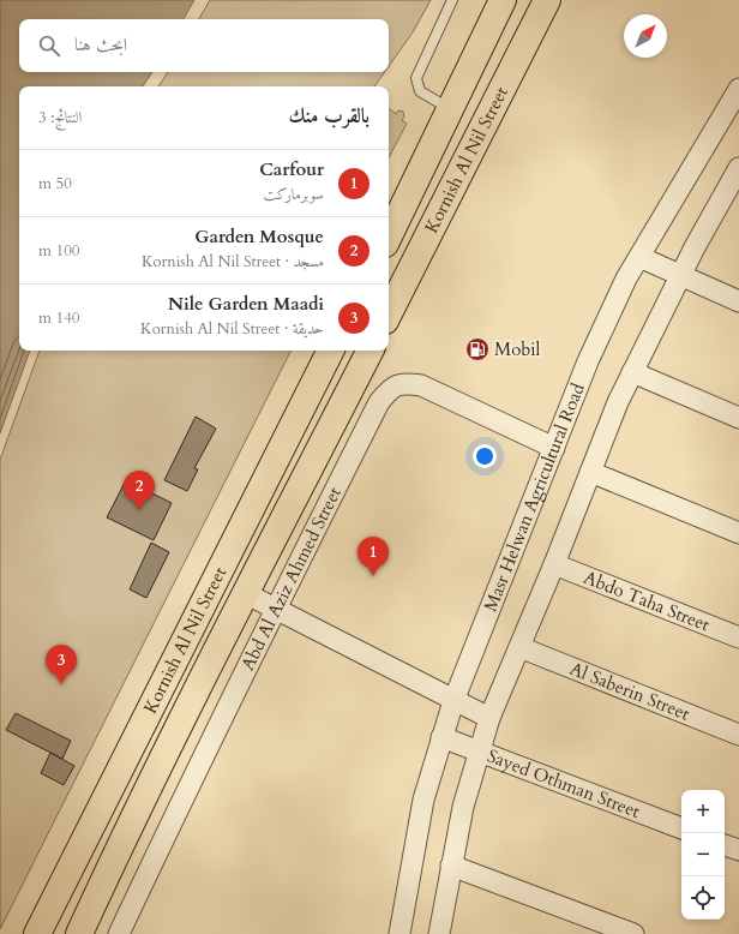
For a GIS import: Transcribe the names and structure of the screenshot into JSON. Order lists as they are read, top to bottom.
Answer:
{
  "streets": {
    "highway": ["Kornish Al Nil Street"],
    "street": [
      "Masr Helwan Agricultural Road",
      "Abd Al Aziz Ahmed Street",
      "Abdo Taha Street",
      "Al Saberin Street",
      "Sayed Othman Street"
    ]
  },
  "crossings": [
    ["Masr Helwan Agricultural Road", "Abd Al Aziz Ahmed Street"],
    ["Masr Helwan Agricultural Road", "Sayed Othman Street"]
  ],
  "places": {
    "fuel station": ["Mobil"]
  },
  "north": "top right",
  "page": {
    "search": "ابحث هنا",
    "heading": ["بالقرب منك", "النتائج: 3"],
    "list": [
      {
        "mark": "1",
        "name": "Carfour",
        "note": "سوبرماركت",
        "value": "50 m"
      },
      {
        "mark": "2",
        "name": "Garden Mosque",
        "note": "مسجد · Kornish Al Nil Street",
        "value": "100 m"
      },
      {
        "mark": "3",
        "name": "Nile Garden Maadi",
        "note": "حديقة · Kornish Al Nil Street",
        "value": "140 m"
      }
    ],
    "pins": ["2", "1", "3"],
    "map_buttons": ["+", "−"]
  }
}
